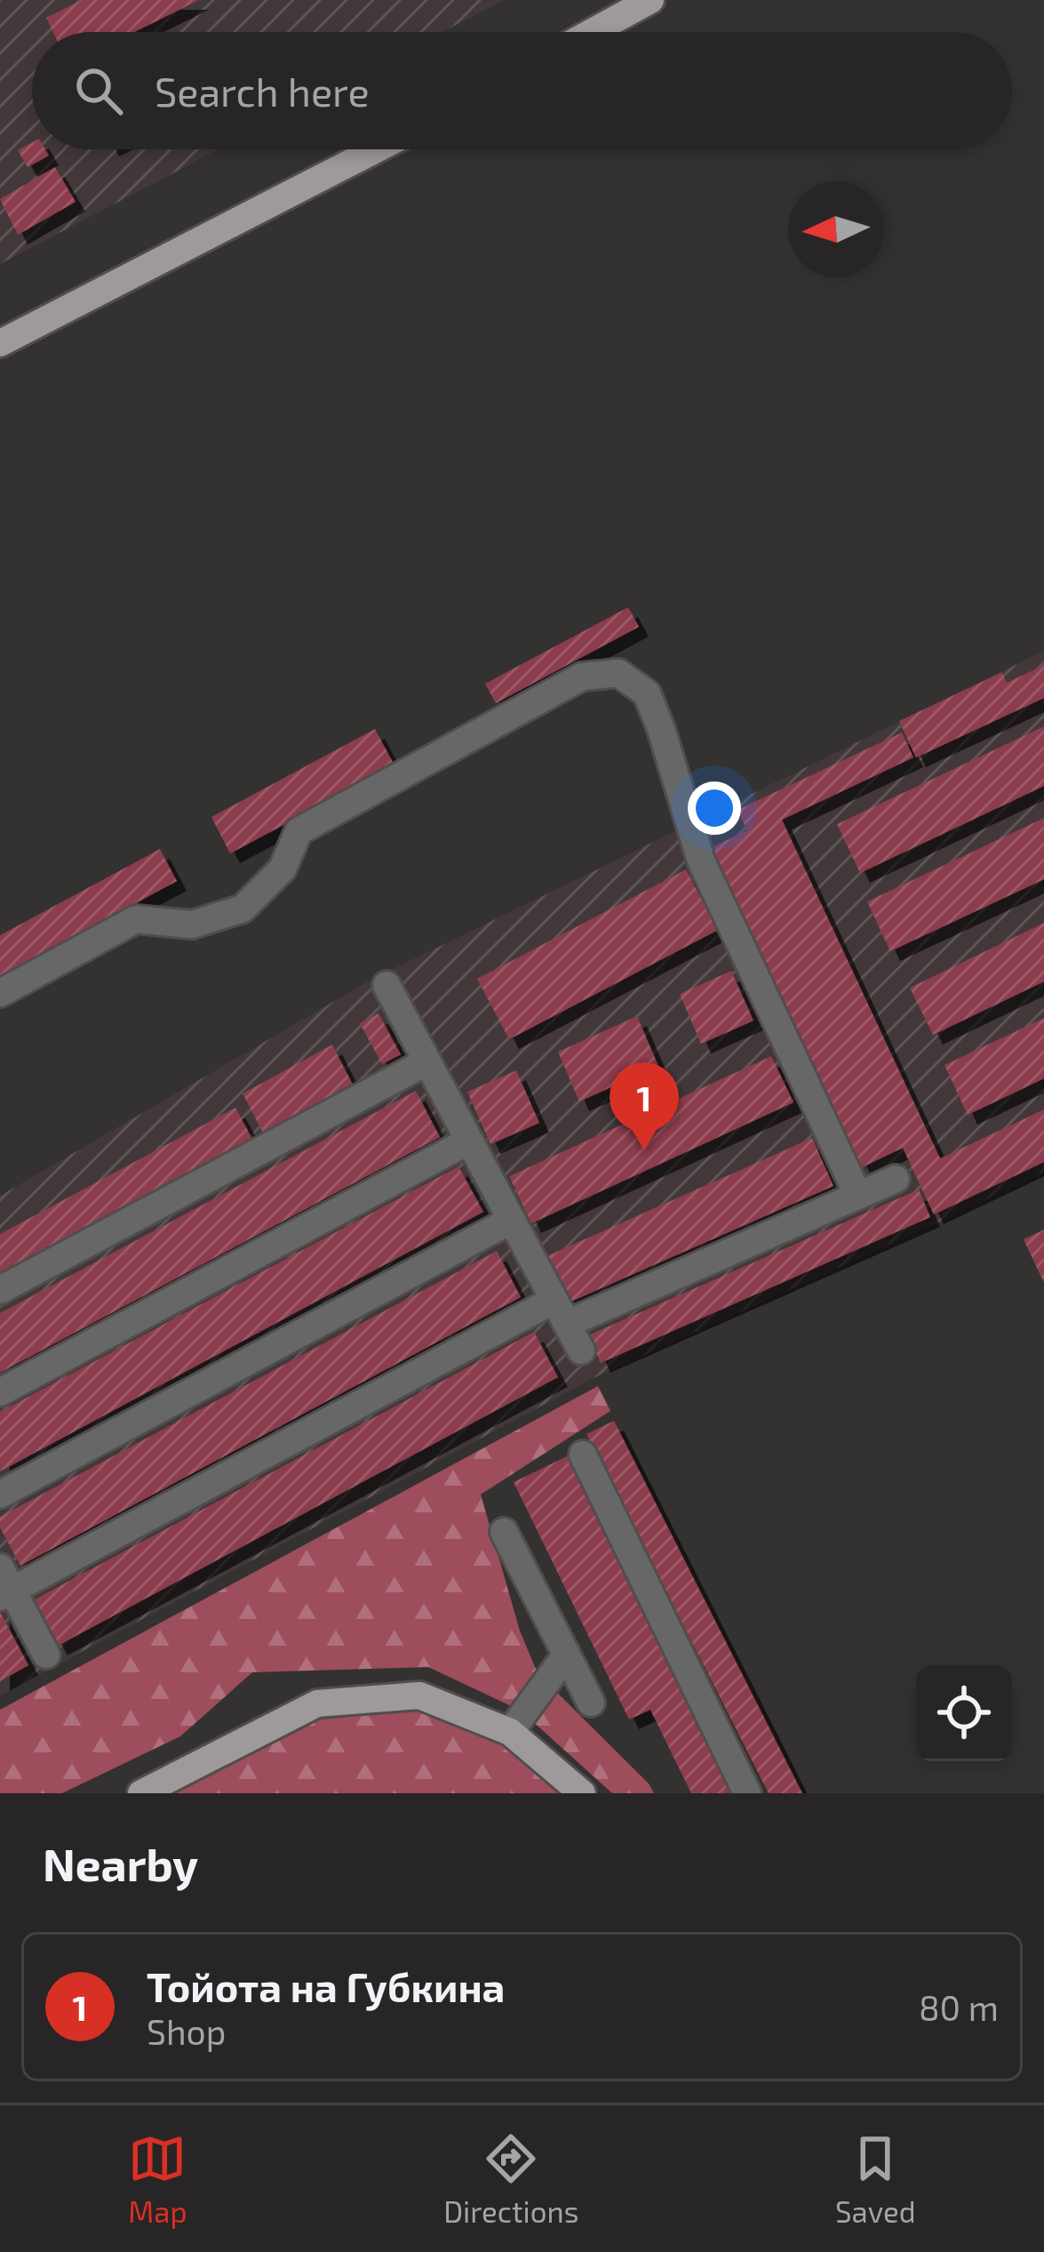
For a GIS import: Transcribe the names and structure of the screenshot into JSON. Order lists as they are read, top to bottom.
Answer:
{
  "north": "left",
  "page": {
    "search": "Search here",
    "pins": "1",
    "heading": "Nearby",
    "list": [
      {
        "mark": "1",
        "name": "Тойота на Губкина",
        "note": "Shop",
        "value": "80 m"
      }
    ],
    "nav": ["Map", "Directions", "Saved"]
  }
}
